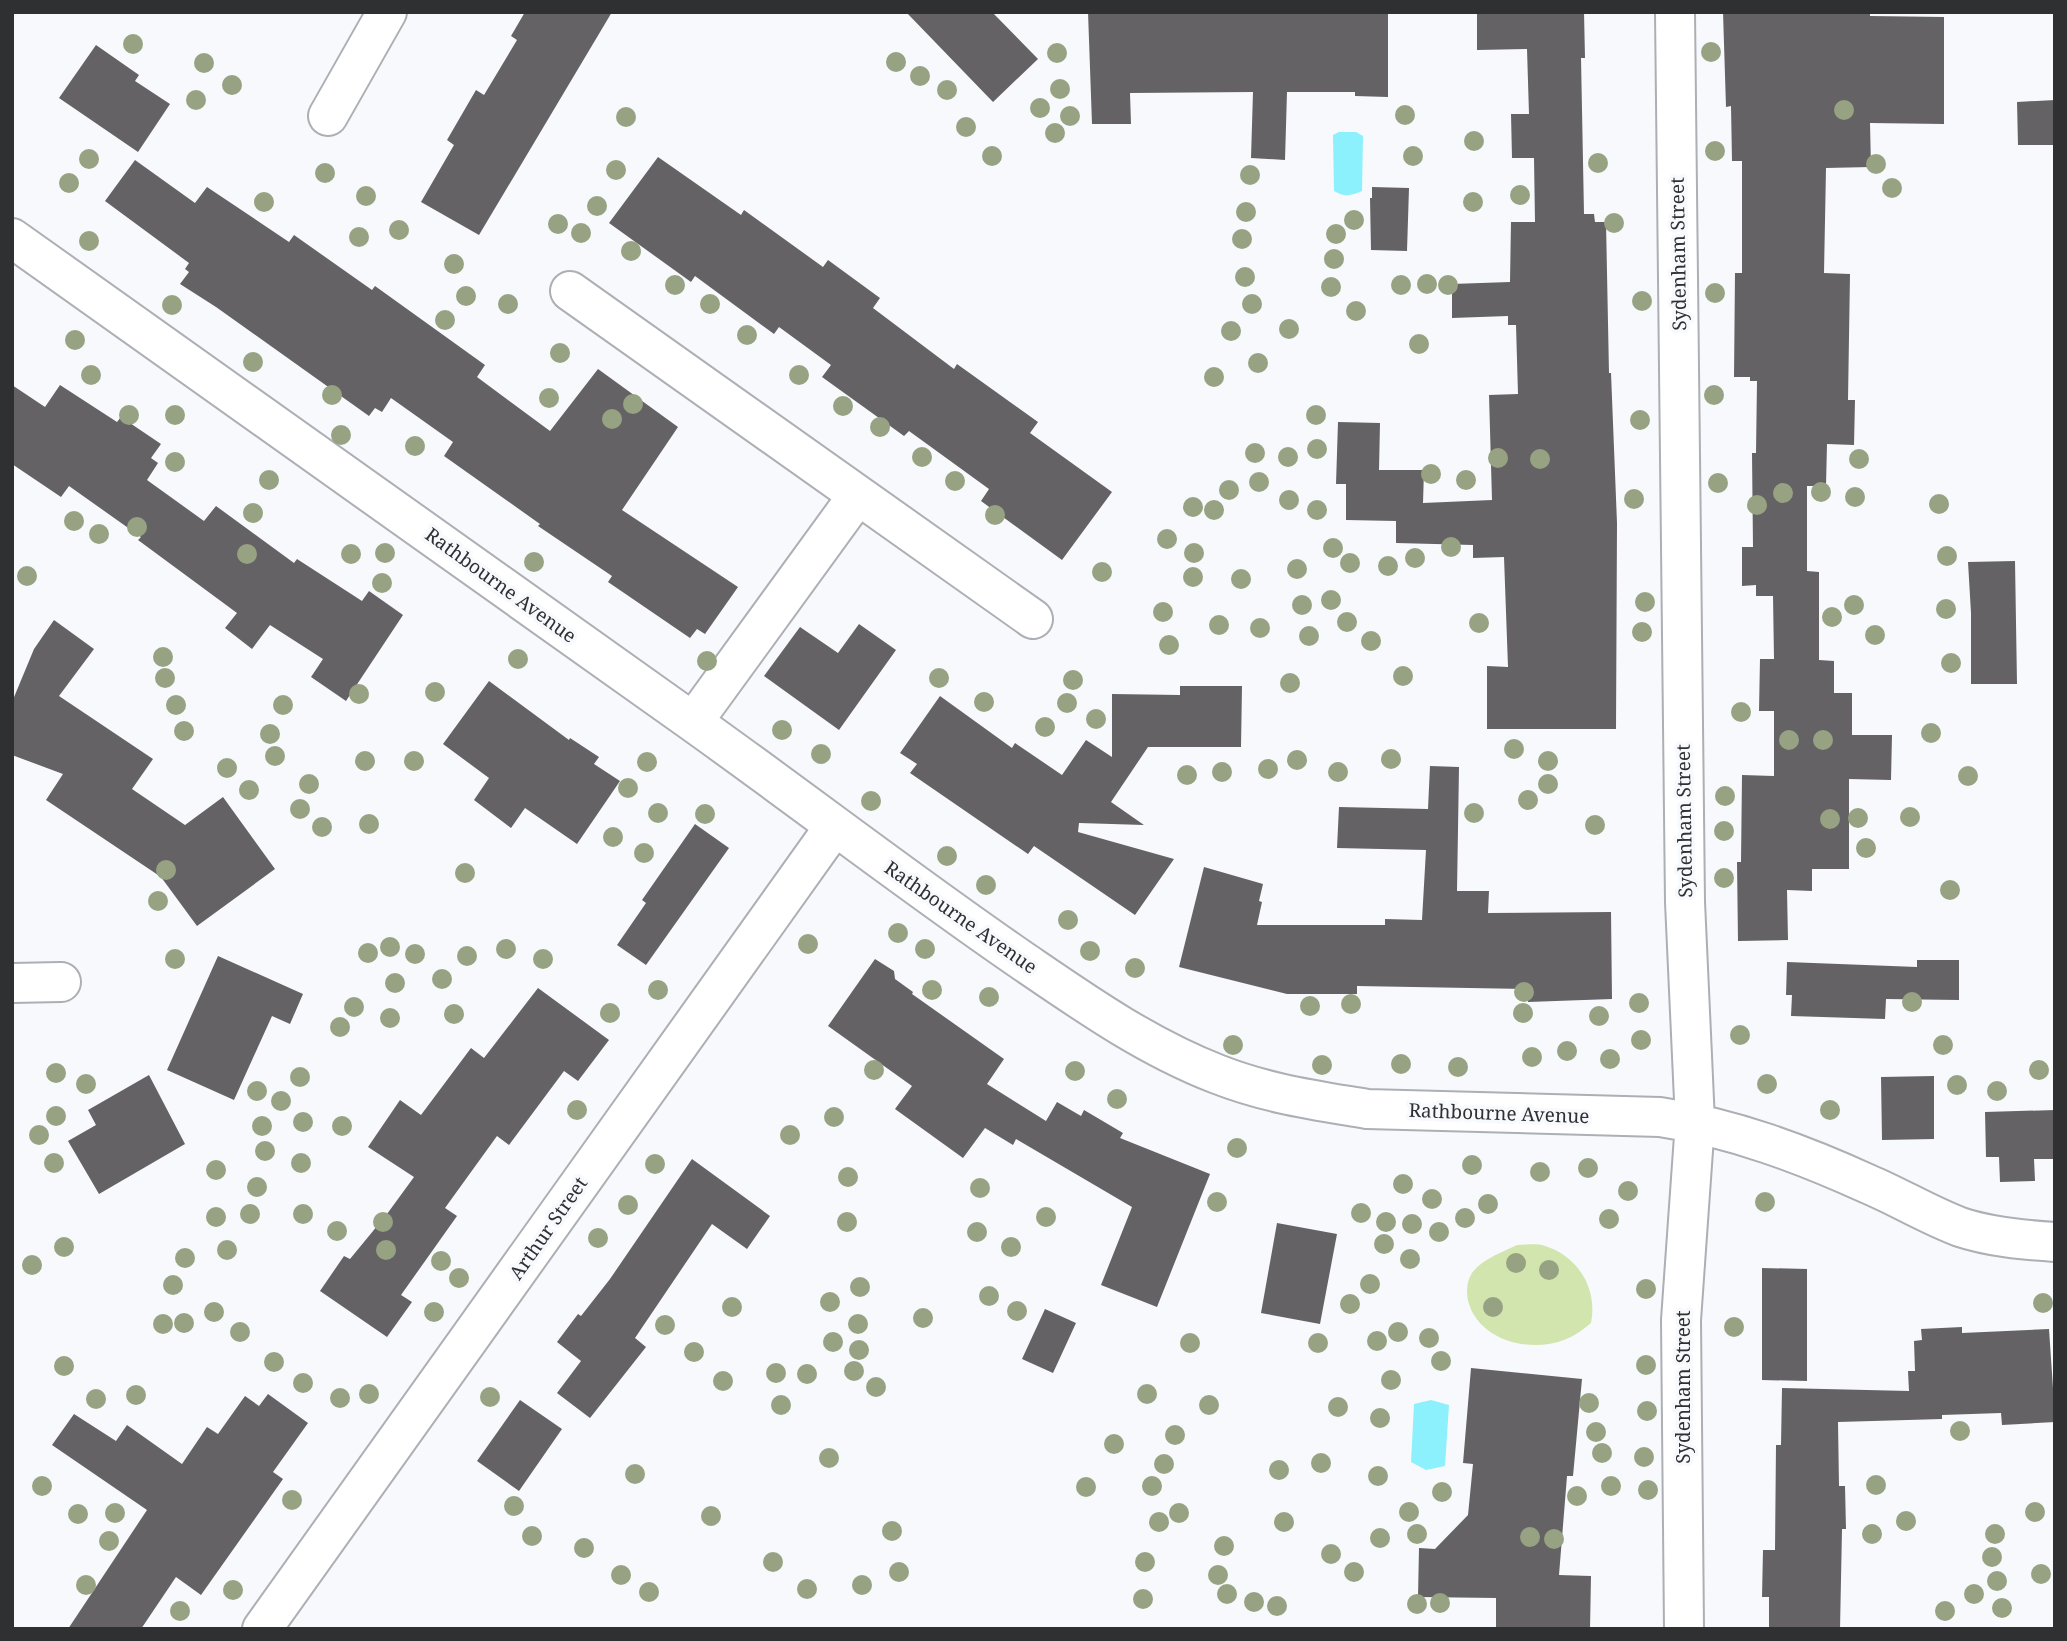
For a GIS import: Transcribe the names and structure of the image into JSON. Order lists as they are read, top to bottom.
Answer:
{
  "streets": {
    "street": ["Sydenham Street", "Rathbourne Avenue", "Arthur Street"]
  },
  "crossings": [
    ["Sydenham Street", "Rathbourne Avenue"],
    ["Rathbourne Avenue", "Arthur Street"]
  ]
}
